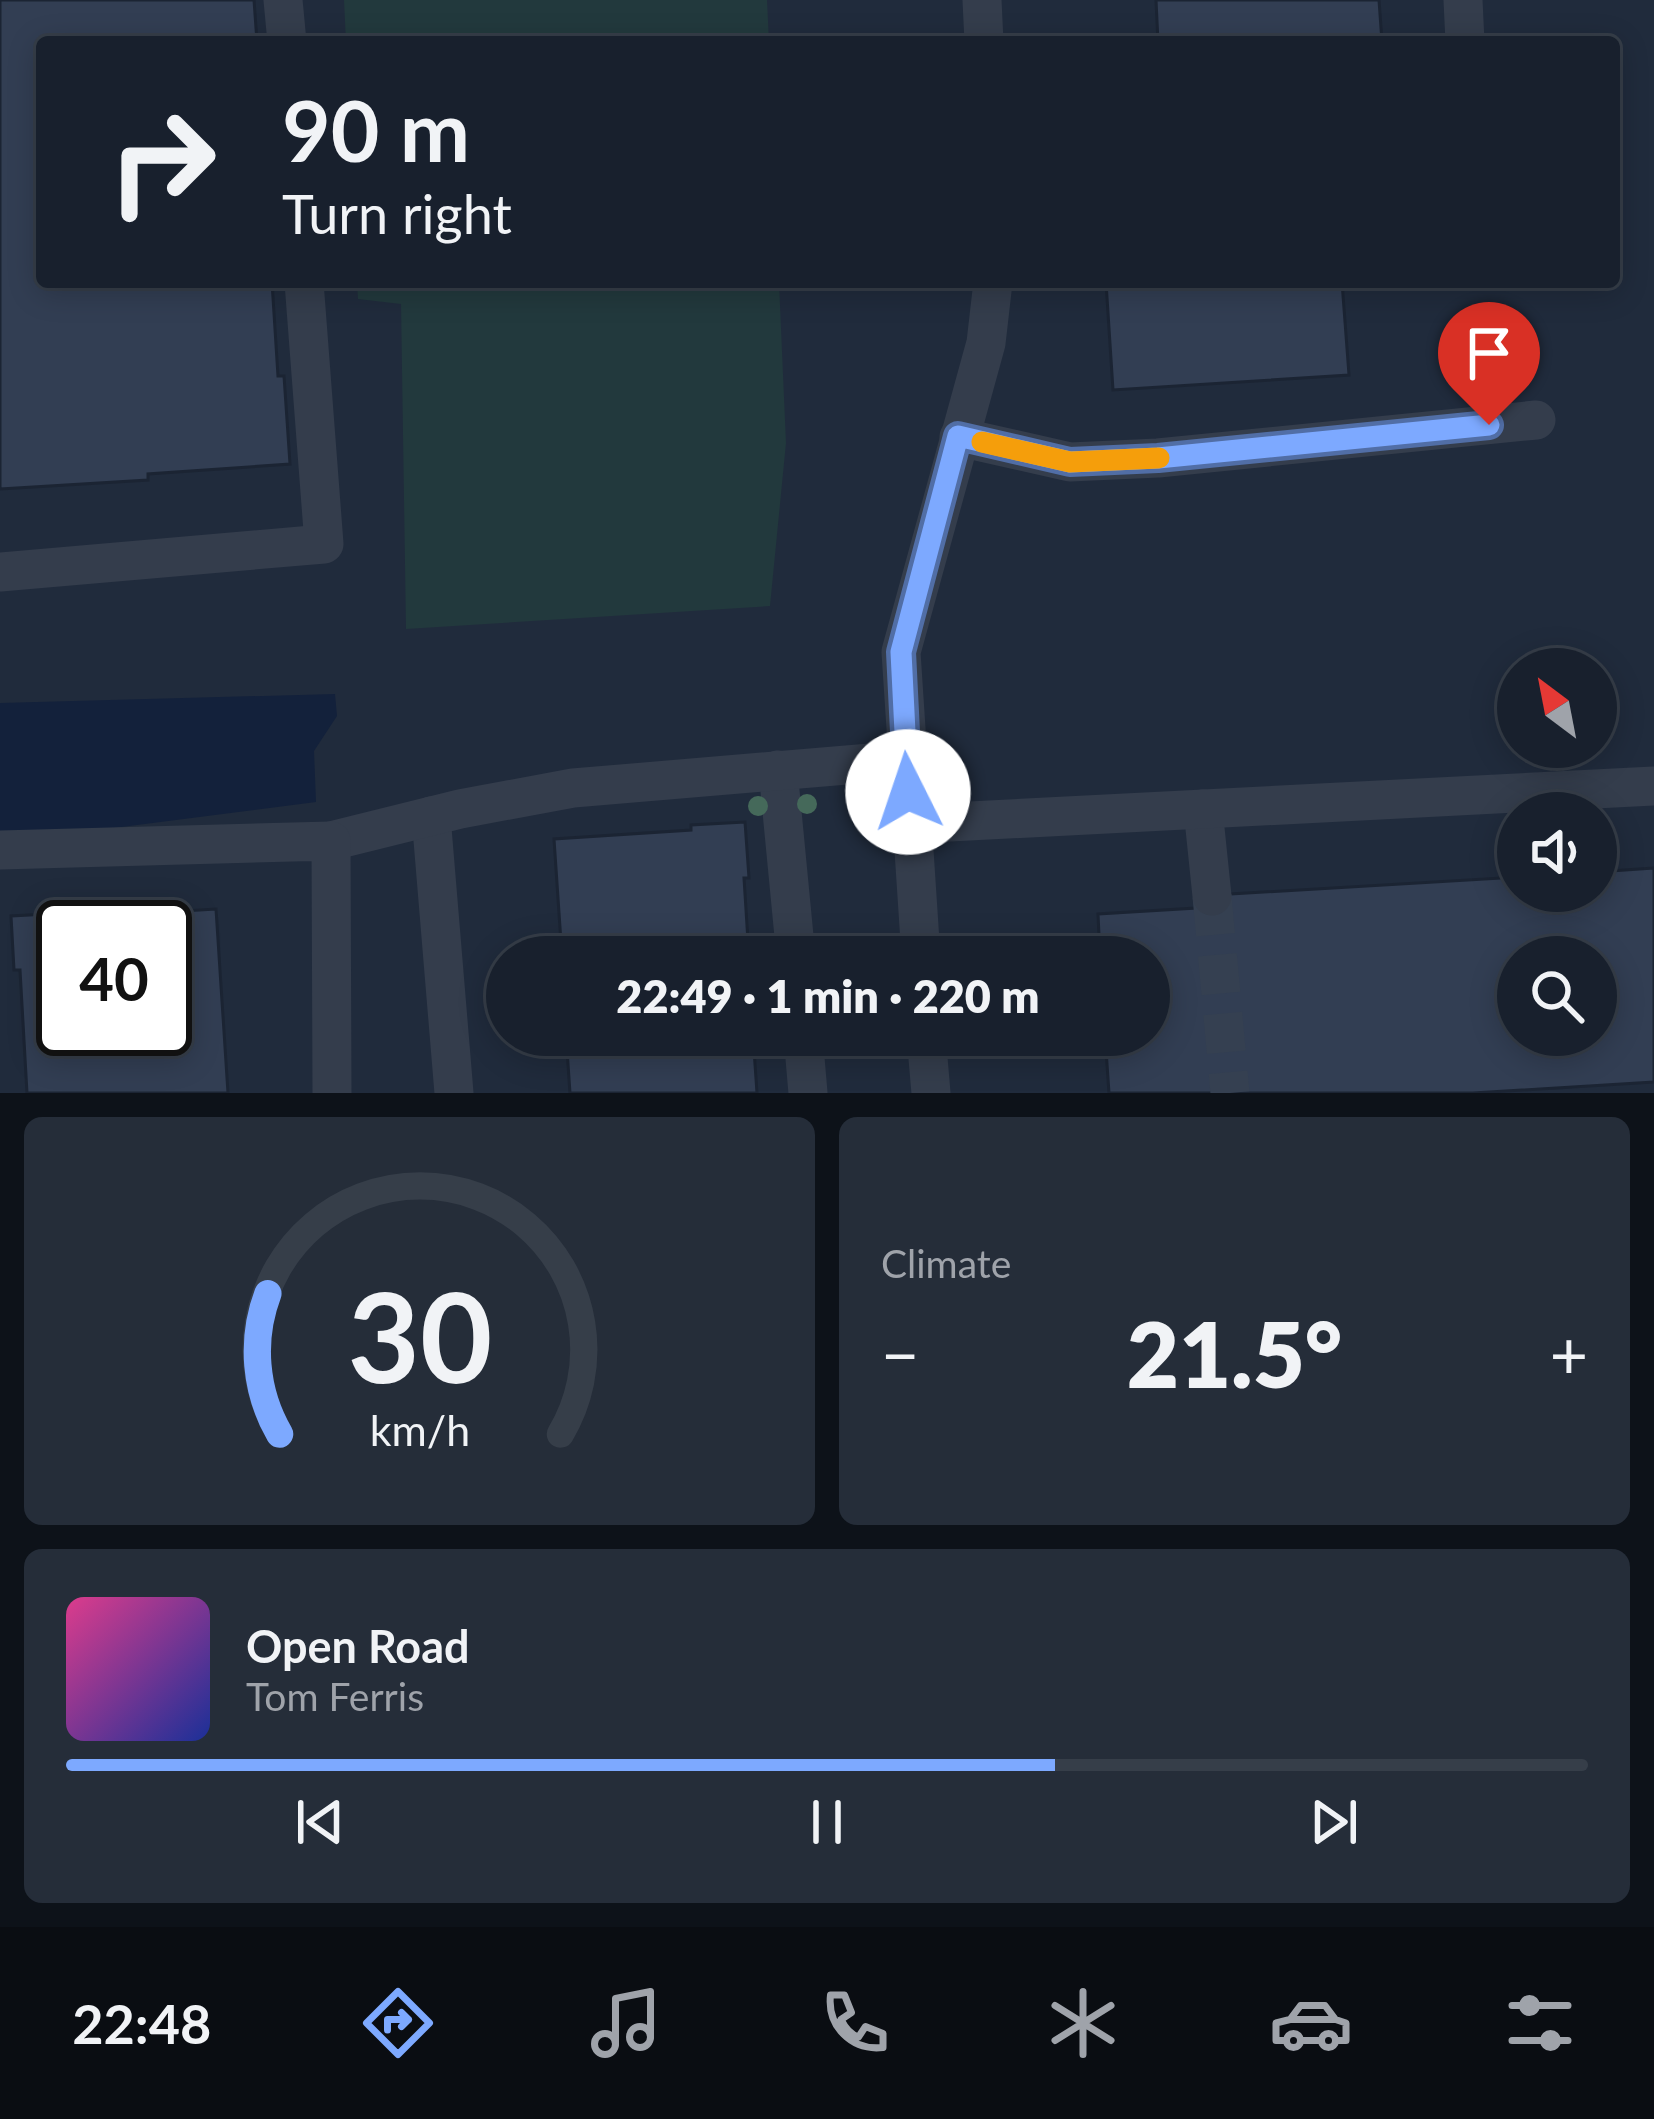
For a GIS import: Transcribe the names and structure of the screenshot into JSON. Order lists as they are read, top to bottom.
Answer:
{
  "north": "top left",
  "page": {
    "turn": ["90 m", "Turn right"],
    "limit": "40",
    "trip": "22:49 · 1 min · 220 m",
    "tile": "Climate",
    "heat": ["−", "21.5°", "+"],
    "song": ["Open Road", "Tom Ferris"],
    "tabs": "22:48",
    "gauge": ["30", "km/h"]
  }
}
